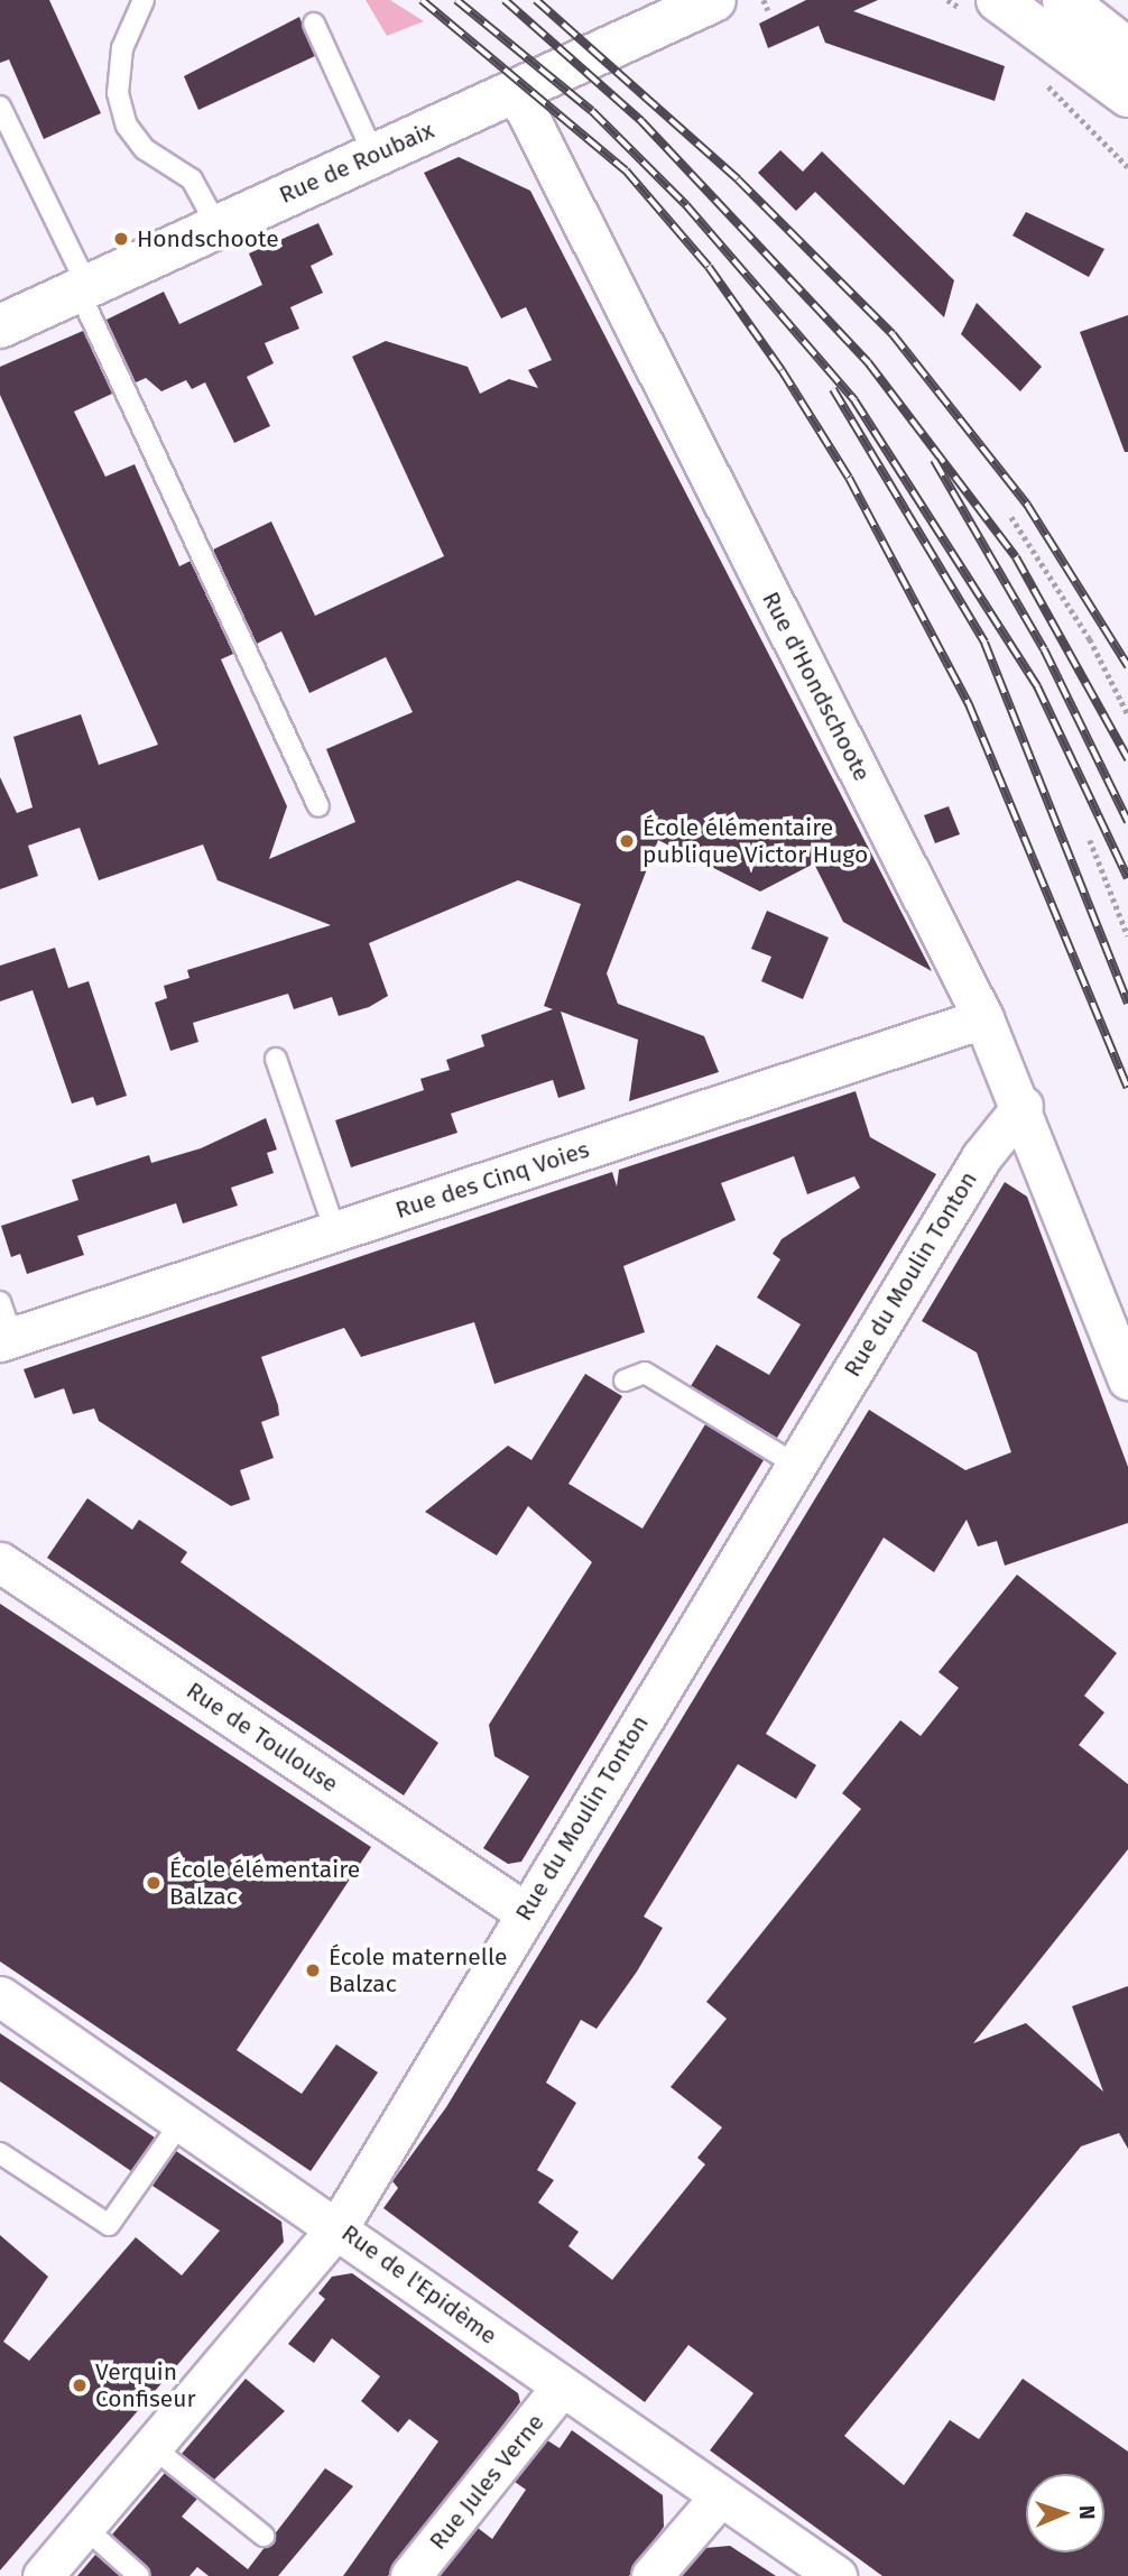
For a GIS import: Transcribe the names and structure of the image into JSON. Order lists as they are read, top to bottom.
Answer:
{
  "streets": {
    "street": [
      "Rue de Roubaix",
      "Rue d'Hondschoote",
      "Rue des Cinq Voies",
      "Rue du Moulin Tonton",
      "Rue de Toulouse",
      "Rue de l'Epidème",
      "Rue Jules Verne"
    ]
  },
  "crossings": [
    ["Rue de Roubaix", "Rue d'Hondschoote"],
    ["Rue d'Hondschoote", "Rue des Cinq Voies"],
    ["Rue d'Hondschoote", "Rue du Moulin Tonton"],
    ["Rue du Moulin Tonton", "Rue de Toulouse"],
    ["Rue du Moulin Tonton", "Rue de l'Epidème"],
    ["Rue de l'Epidème", "Rue Jules Verne"]
  ],
  "places": [
    "Hondschoote",
    "École élémentaire publique Victor Hugo",
    "École élémentaire Balzac",
    "École maternelle Balzac",
    "Verquin Confiseur"
  ],
  "north": "right"
}
